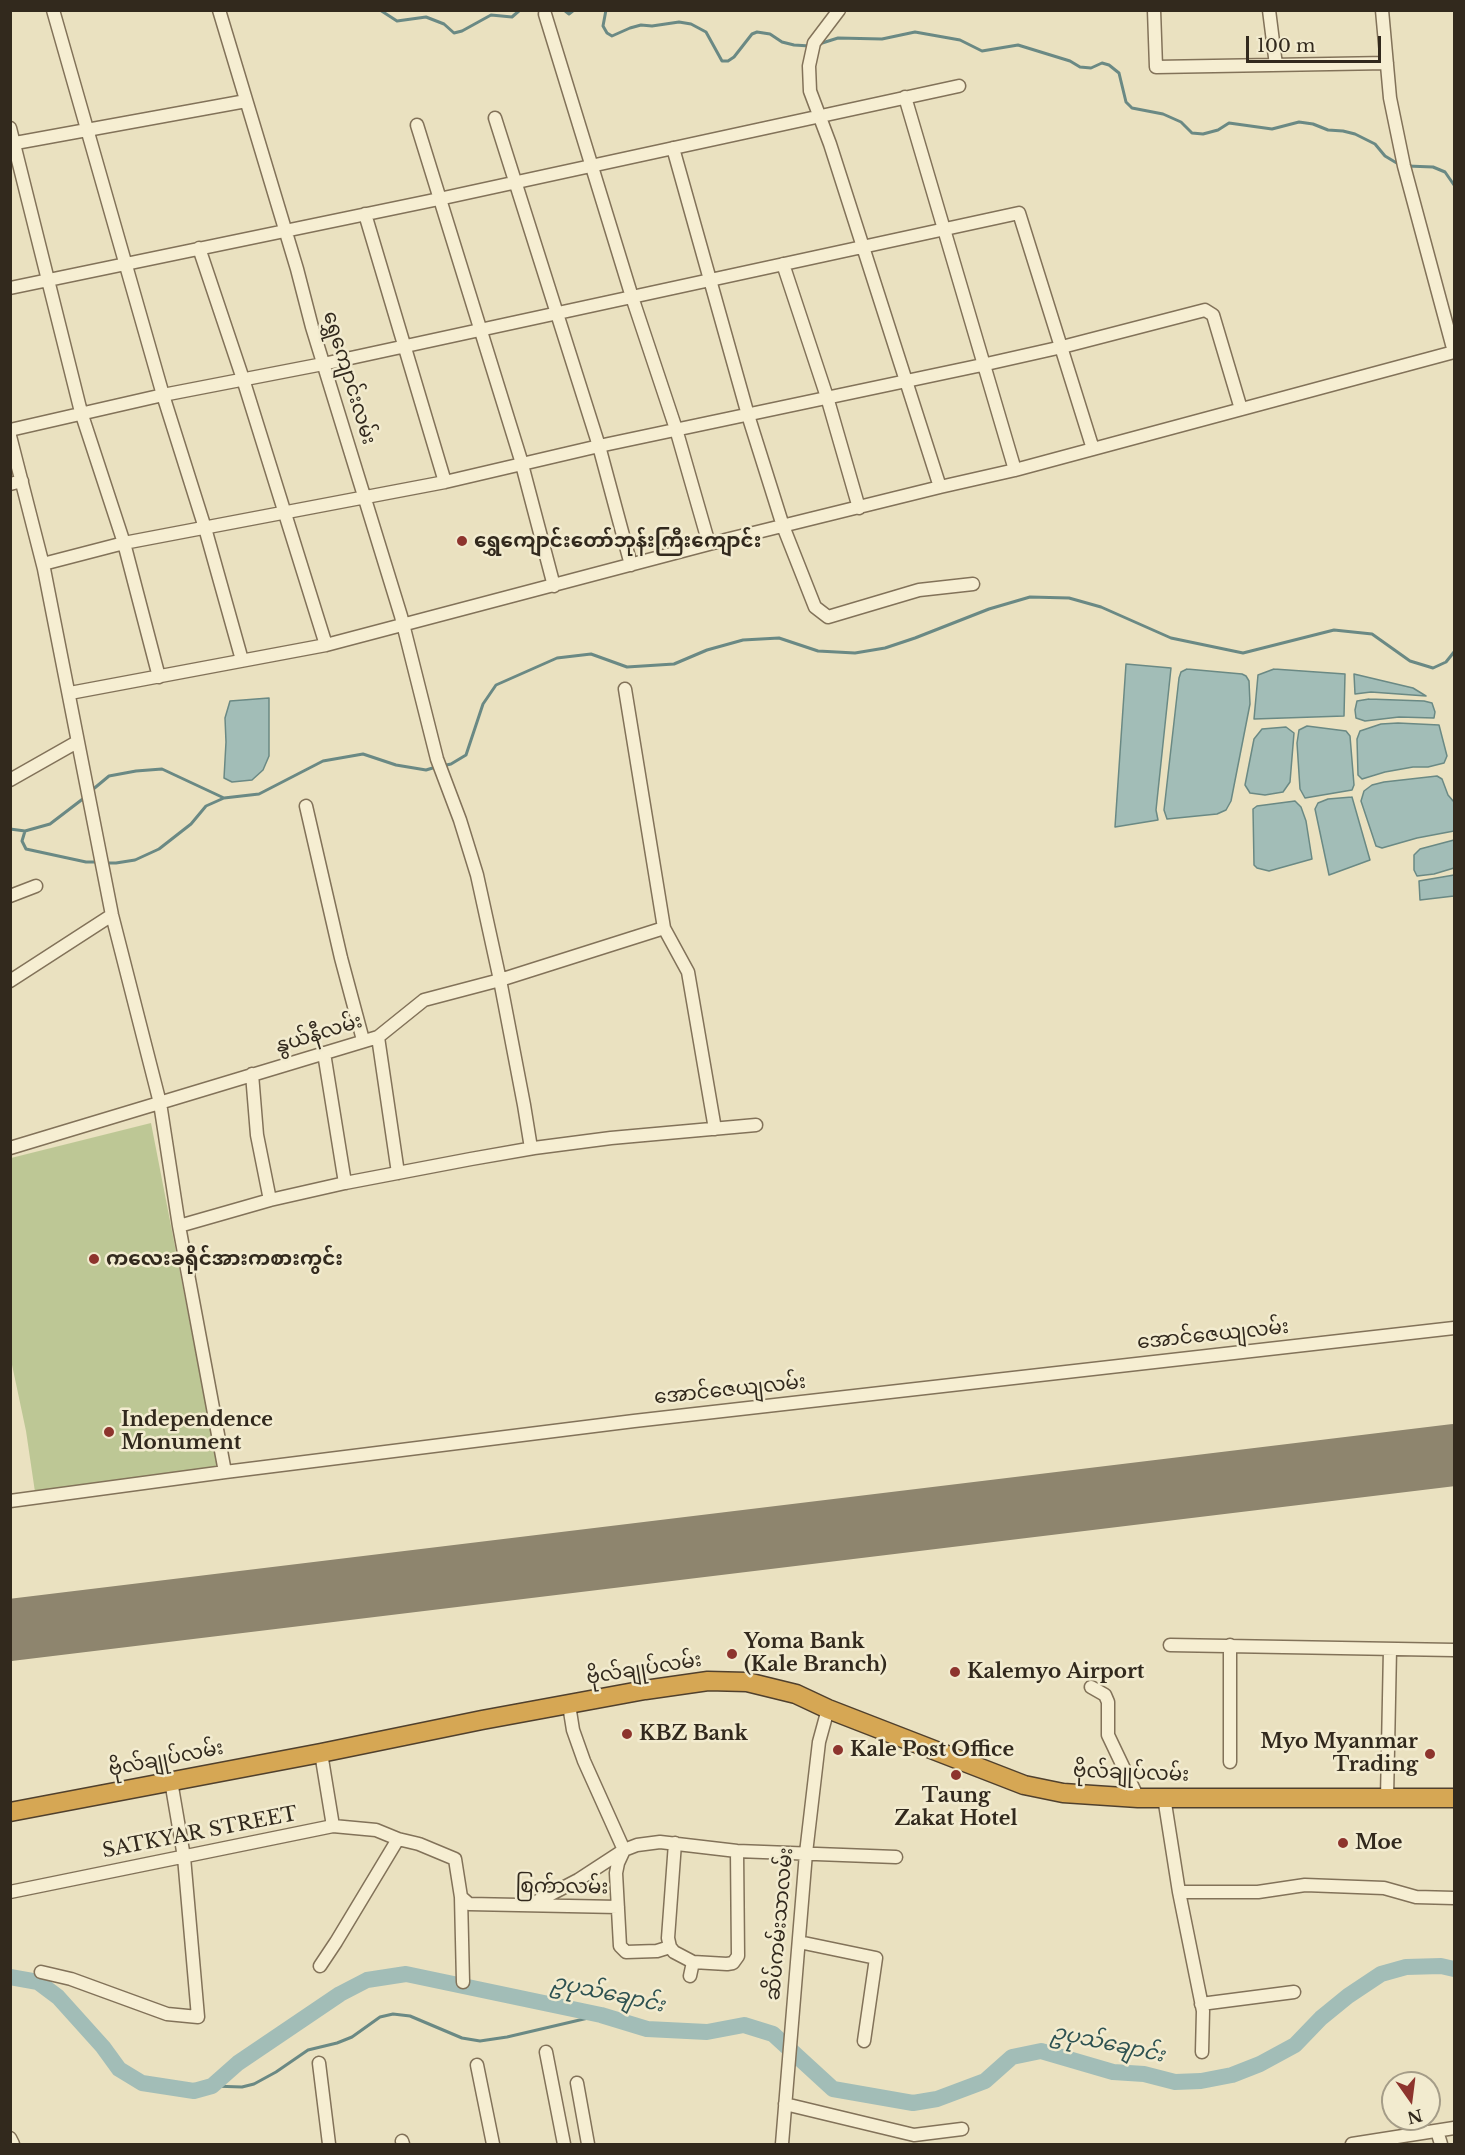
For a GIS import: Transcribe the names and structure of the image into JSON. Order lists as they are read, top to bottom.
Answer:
{
  "streets": {
    "highway": ["ဗိုလ်ချုပ်လမ်း"],
    "street": [
      "ရွှေကျောင်းလမ်း",
      "နွယ်နီလမ်း",
      "အောင်ဇေယျလမ်း",
      "SATKYAR STREET",
      "စြက်ာလမ်း",
      "ဆိပ်ကမ်းသာလမ်း"
    ]
  },
  "crossings": [
    ["ရွှေကျောင်းလမ်း", "နွယ်နီလမ်း"],
    ["ဗိုလ်ချုပ်လမ်း", "ဆိပ်ကမ်းသာလမ်း"]
  ],
  "water": ["ဥပုသ်ချောင်း"],
  "places": [
    "ရွှေကျောင်းတော်ဘုန်းကြီးကျောင်း",
    "ကလေးခရိုင်အားကစားကွင်း",
    "Independence Monument",
    "Yoma Bank (Kale Branch)",
    "Kalemyo Airport",
    "KBZ Bank",
    "Kale Post Office",
    "Myo Myanmar Trading",
    "Taung Zakat Hotel",
    "Moe"
  ],
  "scale_bar": "100 m",
  "north": "bottom"
}
